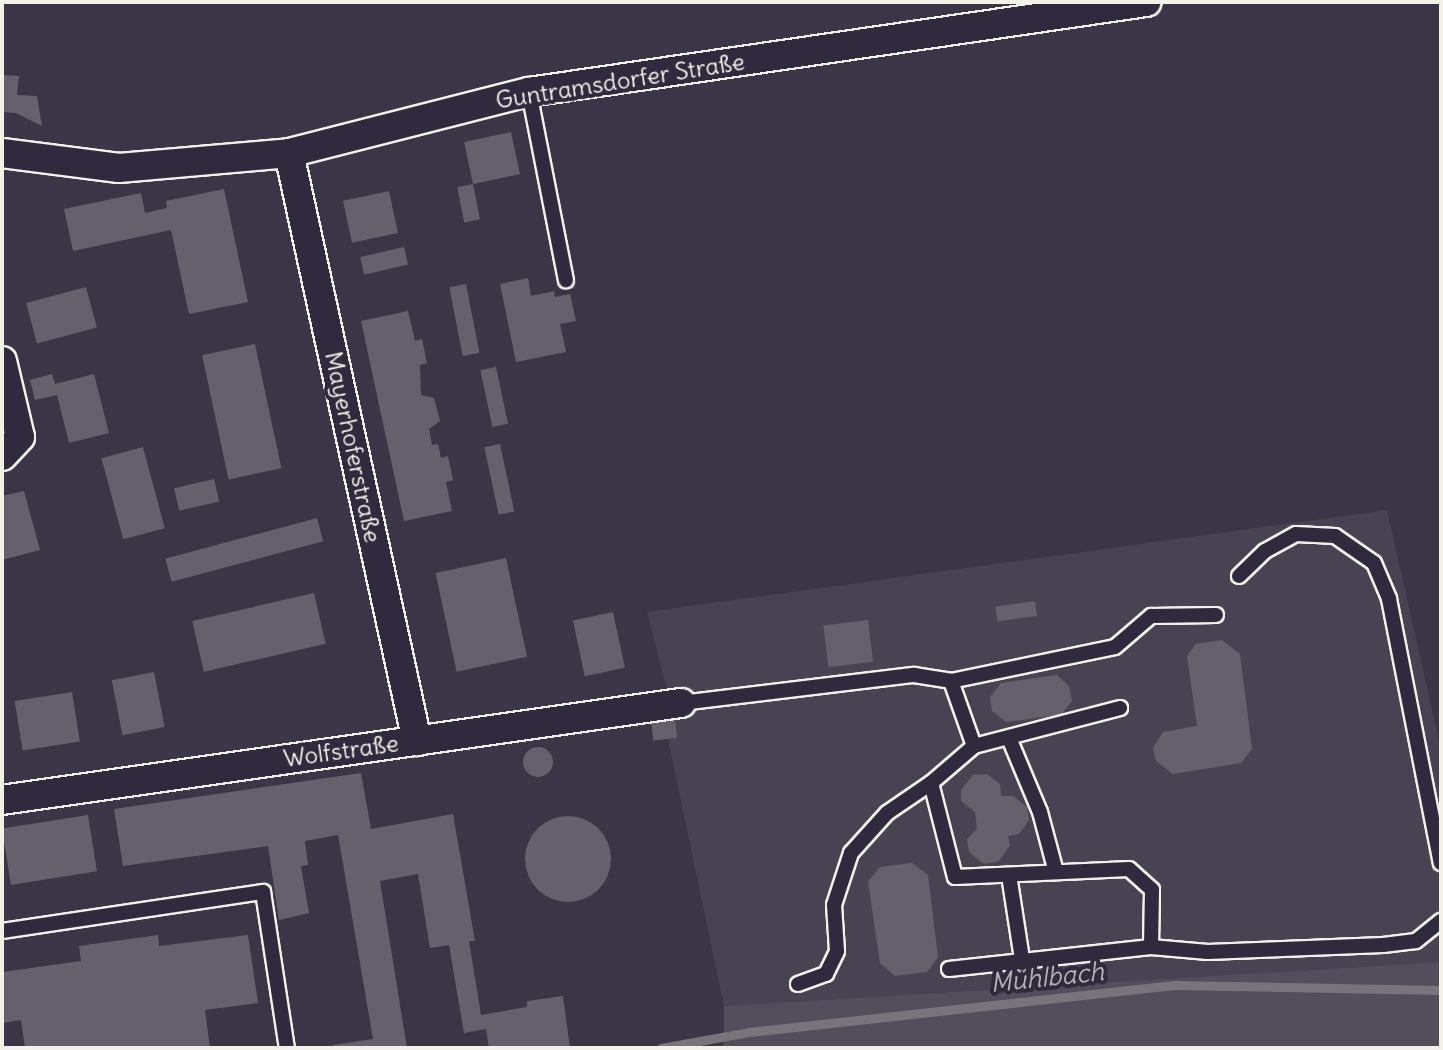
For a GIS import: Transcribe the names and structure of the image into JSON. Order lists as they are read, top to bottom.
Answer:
{
  "streets": {
    "street": ["Guntramsdorfer Straße", "Mayerhoferstraße", "Wolfstraße"]
  },
  "crossings": [
    ["Guntramsdorfer Straße", "Mayerhoferstraße"],
    ["Mayerhoferstraße", "Wolfstraße"]
  ],
  "water": ["Mühlbach"]
}
